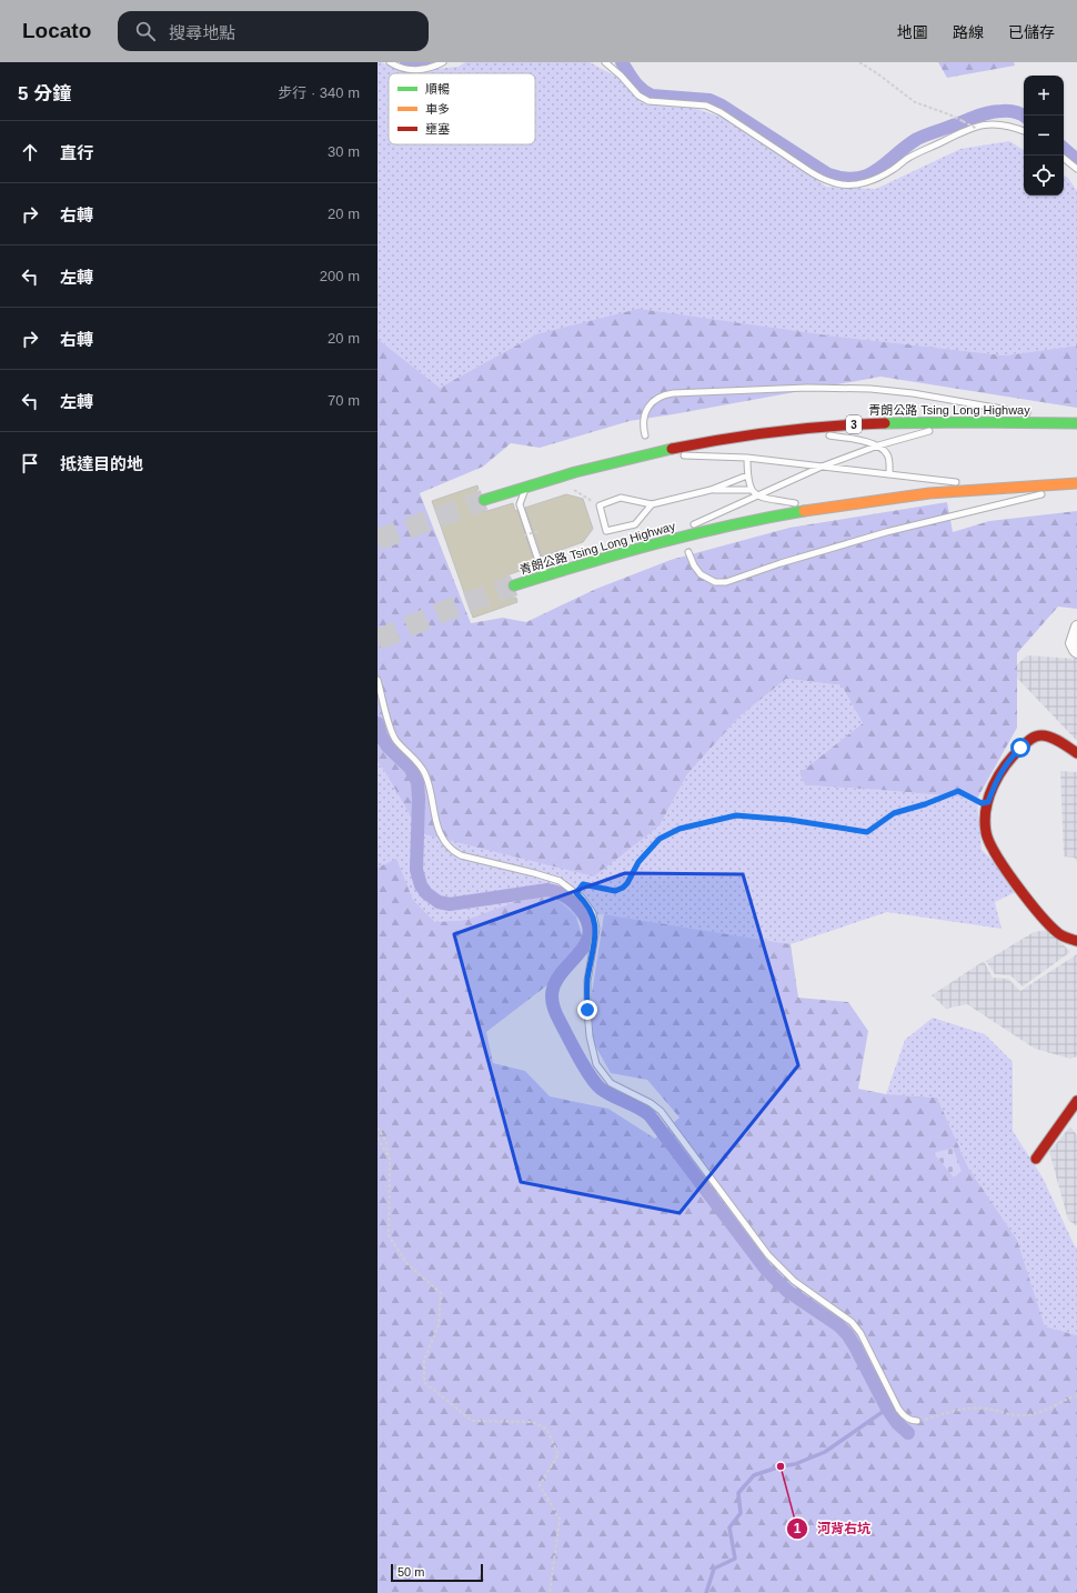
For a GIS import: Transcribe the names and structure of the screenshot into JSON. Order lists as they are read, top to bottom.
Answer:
{
  "streets": {
    "main road": ["青朗公路 Tsing Long Highway", "3"]
  },
  "places": ["河背右坑"],
  "legend": ["順暢", "車多", "壅塞"],
  "scale_bar": "50 m",
  "page": {
    "header": "Locato",
    "search": "搜尋地點",
    "nav": ["地圖", "路線", "已儲存"],
    "heading": ["5 分鐘", "步行 · 340 m"],
    "map_buttons": ["+", "−"],
    "list": [
      ["直行", "30 m"],
      ["右轉", "20 m"],
      ["左轉", "200 m"],
      ["右轉", "20 m"],
      ["左轉", "70 m"],
      "抵達目的地"
    ],
    "scale": "50 m"
  }
}
